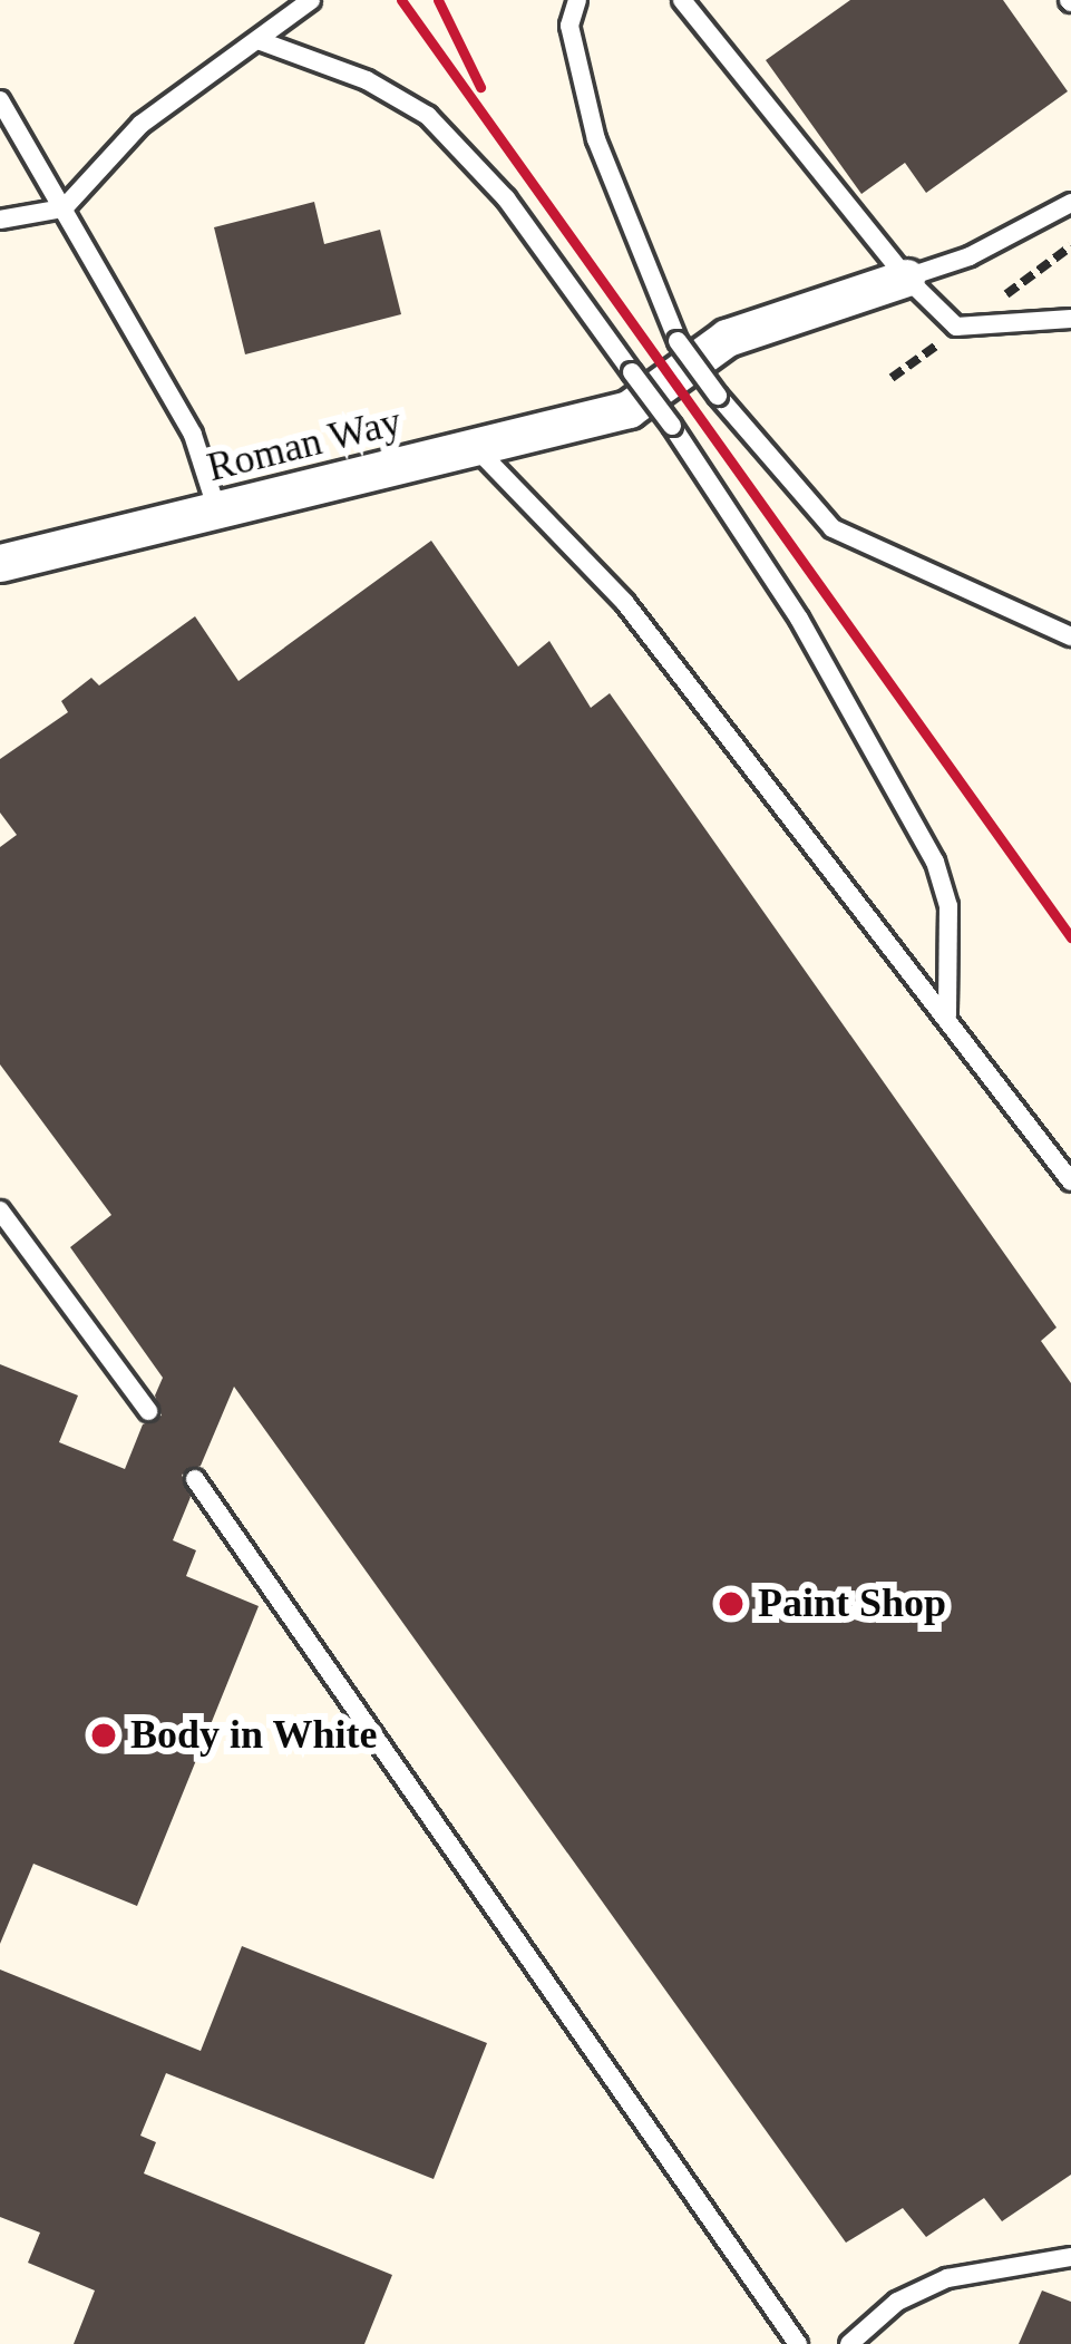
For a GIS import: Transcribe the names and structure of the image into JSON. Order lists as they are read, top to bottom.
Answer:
{
  "streets": {
    "street": ["Roman Way"]
  },
  "places": ["Paint Shop", "Body in White"]
}
